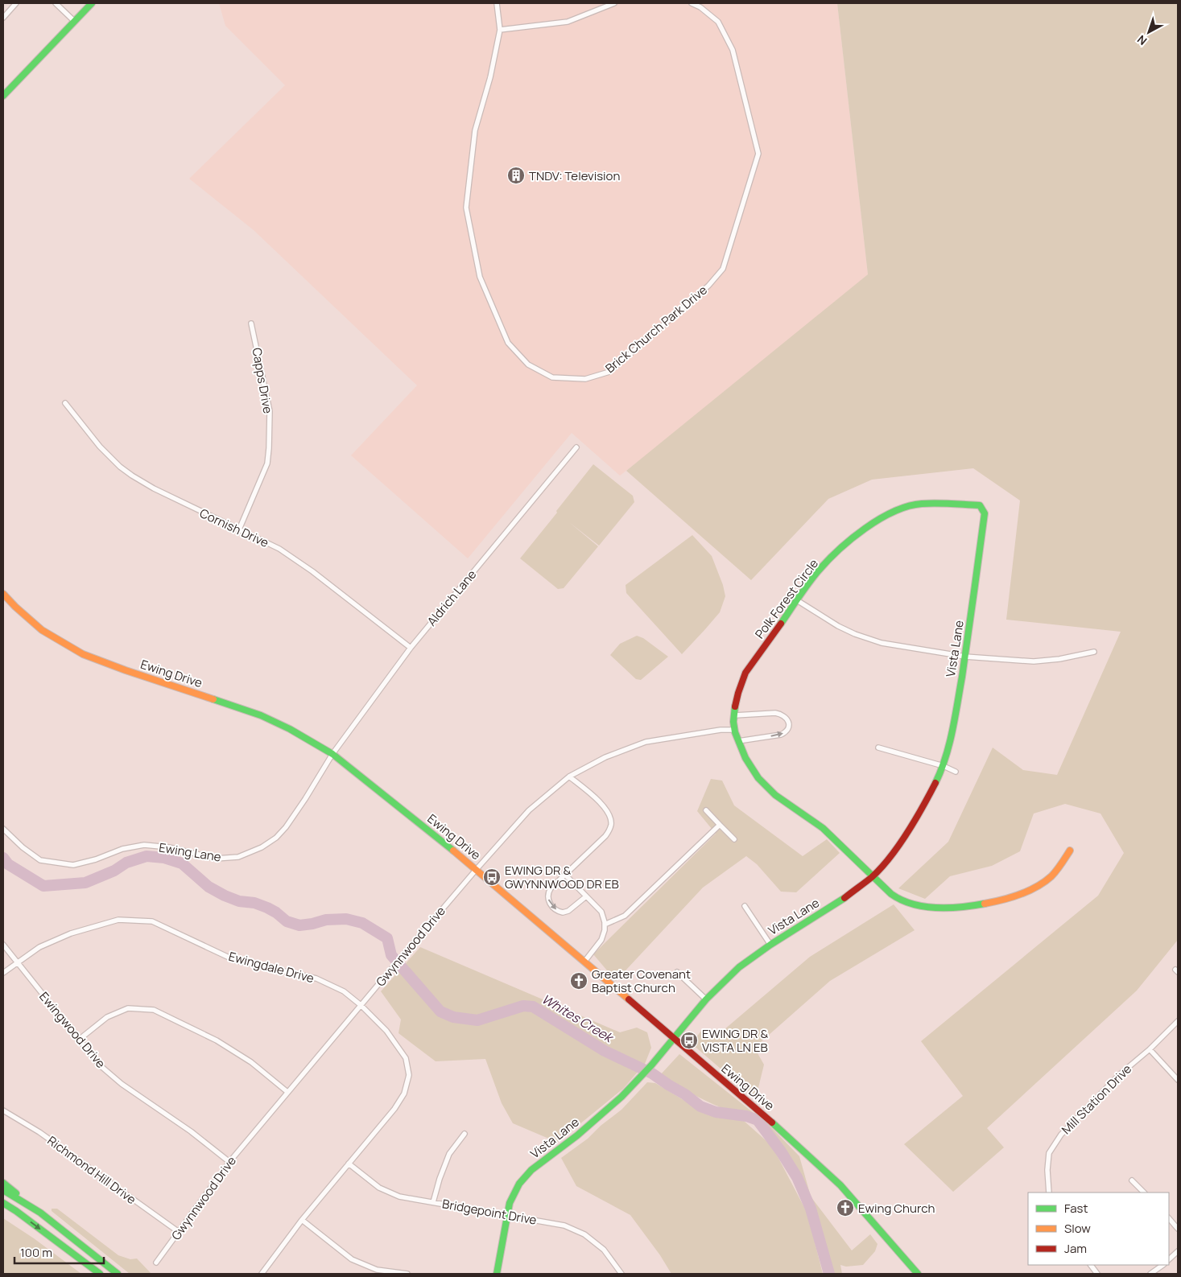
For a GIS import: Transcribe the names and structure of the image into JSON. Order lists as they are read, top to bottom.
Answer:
{
  "streets": {
    "main road": ["Polk Forest Circle", "Vista Lane", "Ewing Drive"],
    "street": [
      "Brick Church Park Drive",
      "Capps Drive",
      "Cornish Drive",
      "Aldrich Lane",
      "Ewing Lane",
      "Gwynnwood Drive",
      "Ewingdale Drive",
      "Ewingwood Drive",
      "Mill Station Drive",
      "Richmond Hill Drive",
      "Bridgepoint Drive"
    ]
  },
  "crossings": [
    ["Capps Drive", "Cornish Drive"],
    ["Cornish Drive", "Aldrich Lane"],
    ["Aldrich Lane", "Ewing Drive"],
    ["Aldrich Lane", "Ewing Lane"],
    ["Polk Forest Circle", "Vista Lane"],
    ["Polk Forest Circle", "Gwynnwood Drive"],
    ["Vista Lane", "Ewing Drive"],
    ["Vista Lane", "Bridgepoint Drive"],
    ["Ewing Drive", "Ewing Lane"],
    ["Ewing Drive", "Gwynnwood Drive"],
    ["Gwynnwood Drive", "Ewingdale Drive"],
    ["Gwynnwood Drive", "Ewingwood Drive"],
    ["Gwynnwood Drive", "Richmond Hill Drive"],
    ["Ewingdale Drive", "Ewingwood Drive"],
    ["Ewingdale Drive", "Bridgepoint Drive"]
  ],
  "water": ["Whites Creek"],
  "places": {
    "building": ["TNDV: Television"],
    "bus stop": ["EWING DR & GWYNNWOOD DR EB", "EWING DR & VISTA LN EB"],
    "church": ["Greater Covenant Baptist Church", "Ewing Church"]
  },
  "legend": ["Fast", "Slow", "Jam"],
  "scale_bar": "100 m",
  "north": "bottom left"
}
